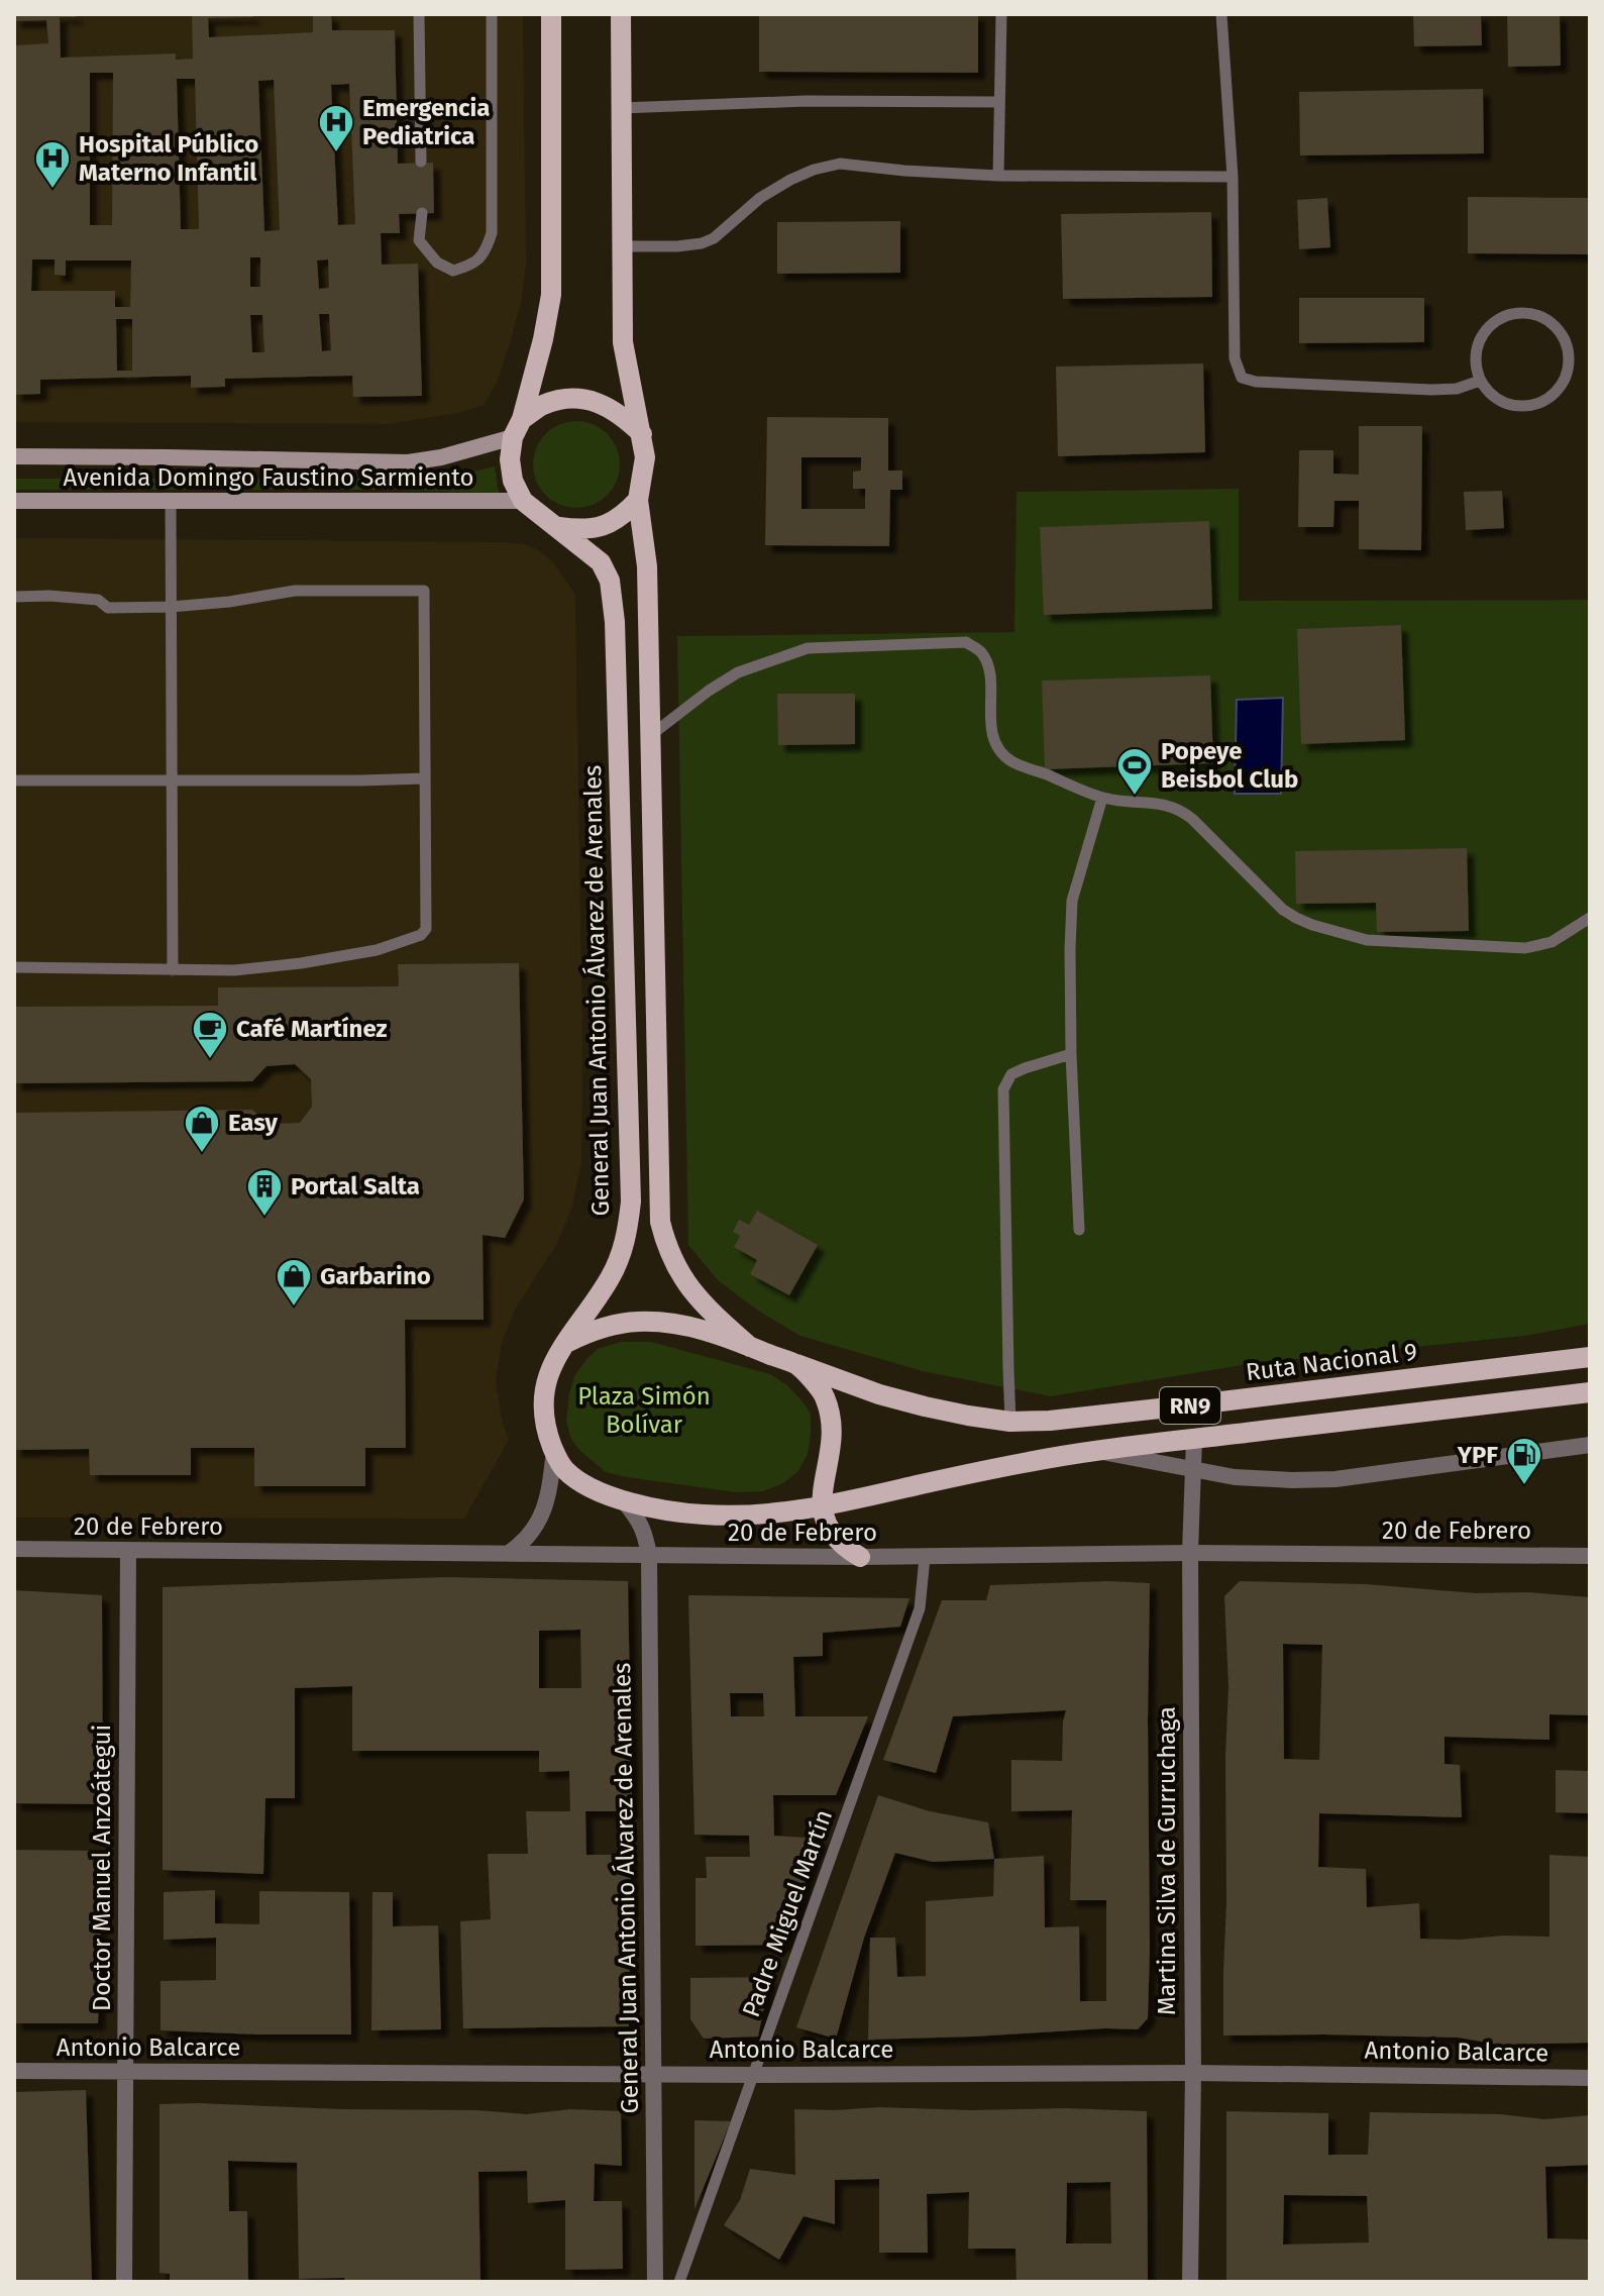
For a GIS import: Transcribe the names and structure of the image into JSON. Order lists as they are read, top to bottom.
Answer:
{
  "streets": {
    "main road": [
      "Avenida Domingo Faustino Sarmiento",
      "General Juan Antonio Álvarez de Arenales",
      "Ruta Nacional 9",
      "RN9"
    ],
    "street": [
      "20 de Febrero",
      "Martina Silva de Gurruchaga",
      "Doctor Manuel Anzoátegui",
      "Antonio Balcarce"
    ],
    "lane": ["Padre Miguel Martín"]
  },
  "crossings": [
    ["Avenida Domingo Faustino Sarmiento", "General Juan Antonio Álvarez de Arenales"],
    ["General Juan Antonio Álvarez de Arenales", "Ruta Nacional 9"],
    ["General Juan Antonio Álvarez de Arenales", "RN9"],
    ["General Juan Antonio Álvarez de Arenales", "20 de Febrero"],
    ["General Juan Antonio Álvarez de Arenales", "Antonio Balcarce"],
    ["RN9", "Martina Silva de Gurruchaga"],
    ["20 de Febrero", "Martina Silva de Gurruchaga"],
    ["20 de Febrero", "Doctor Manuel Anzoátegui"],
    ["20 de Febrero", "Padre Miguel Martín"],
    ["Martina Silva de Gurruchaga", "Antonio Balcarce"],
    ["Doctor Manuel Anzoátegui", "Antonio Balcarce"],
    ["Padre Miguel Martín", "Antonio Balcarce"]
  ],
  "parks": ["Plaza Simón Bolívar"],
  "places": {
    "hospital": ["Emergencia Pediatrica", "Hospital Público Materno Infantil"],
    "sports": ["Popeye Beisbol Club"],
    "cafe": ["Café Martínez"],
    "shop": ["Easy", "Garbarino"],
    "building": ["Portal Salta"],
    "fuel station": ["YPF"]
  }
}
